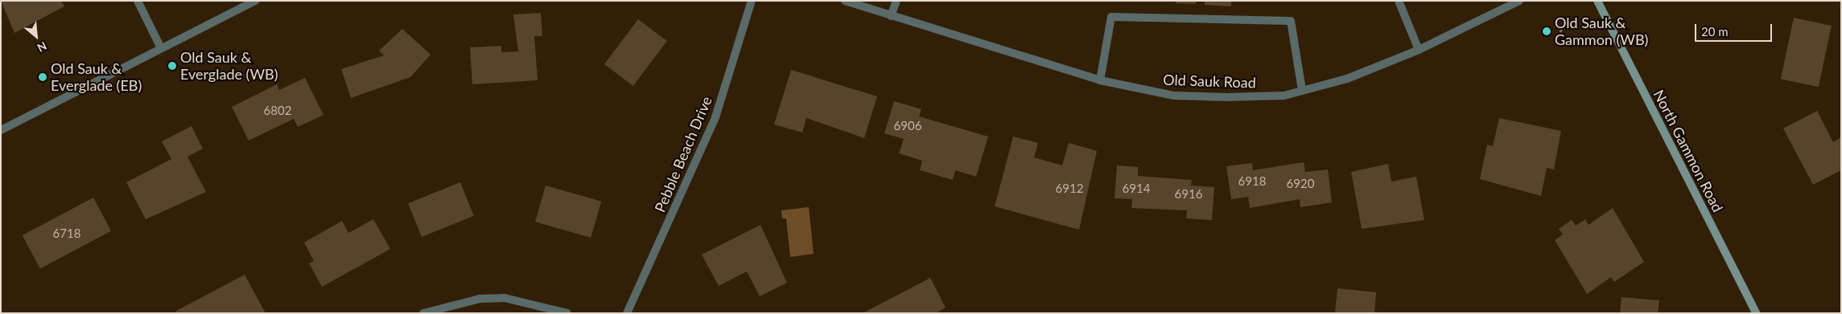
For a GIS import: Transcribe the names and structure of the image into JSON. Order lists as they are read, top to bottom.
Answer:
{
  "streets": {
    "main road": ["North Gammon Road"],
    "street": ["Old Sauk Road", "Pebble Beach Drive"]
  },
  "places": ["Old Sauk & Gammon (WB)", "Old Sauk & Everglade (WB)", "Old Sauk & Everglade (EB)"],
  "house_numbers": [
    "6802",
    "6906",
    "6918",
    "6920",
    "6912",
    "6914",
    "6916",
    "6718"
  ],
  "scale_bar": "20 m",
  "north": "bottom right"
}
